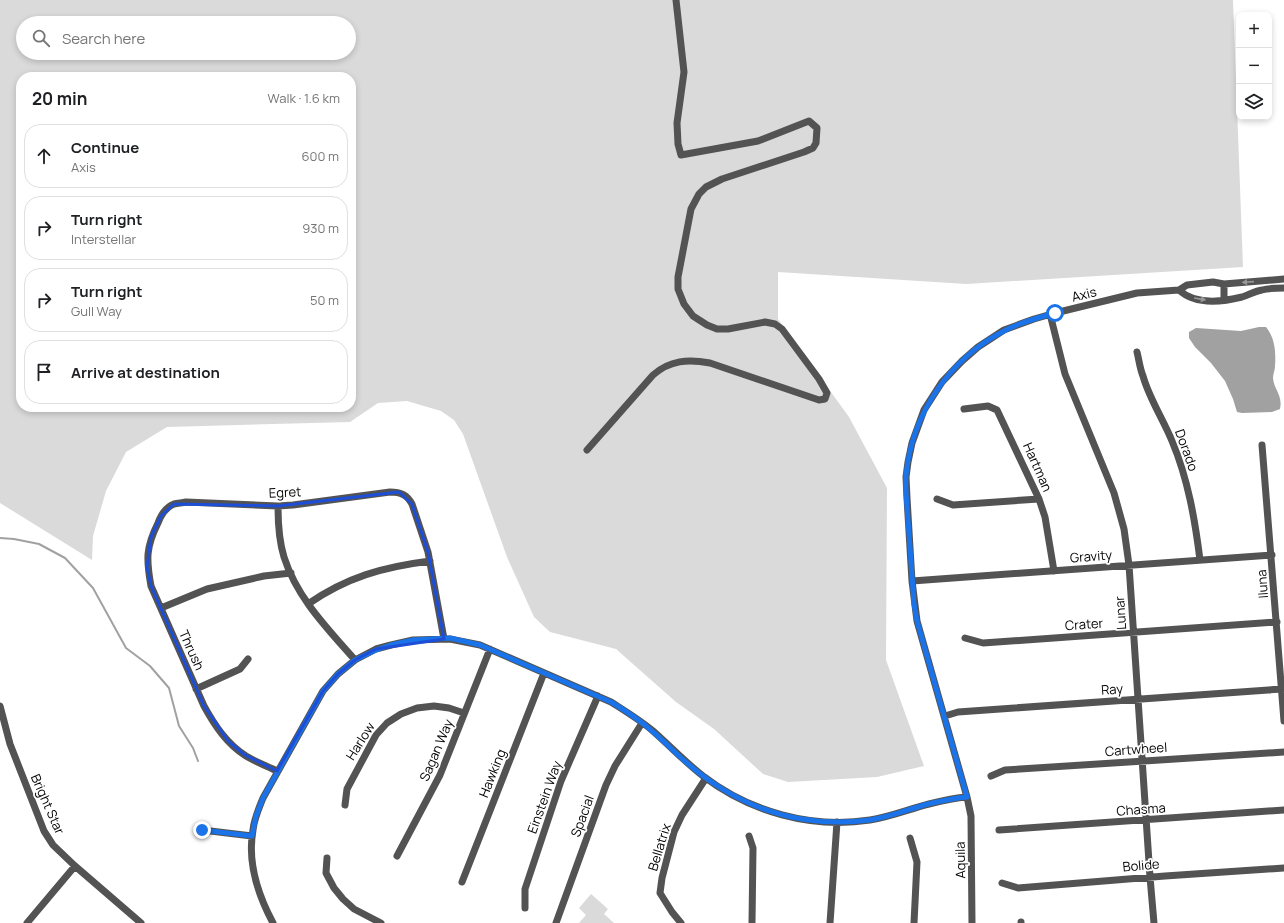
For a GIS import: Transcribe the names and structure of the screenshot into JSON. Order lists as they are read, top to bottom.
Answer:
{
  "streets": {
    "street": [
      "Axis",
      "Dorado",
      "Hartman",
      "Egret",
      "Gravity",
      "Iluna",
      "Lunar",
      "Crater",
      "Thrush",
      "Ray",
      "Harlow",
      "Cartwheel",
      "Sagan Way",
      "Hawking",
      "Einstein Way",
      "Bright Star",
      "Chasma",
      "Spacial",
      "Bellatrix",
      "Aquila",
      "Bolide"
    ]
  },
  "crossings": [
    ["Axis", "Gravity"],
    ["Axis", "Lunar"],
    ["Axis", "Ray"],
    ["Axis", "Aquila"],
    ["Dorado", "Gravity"],
    ["Hartman", "Gravity"],
    ["Egret", "Thrush"],
    ["Gravity", "Iluna"],
    ["Gravity", "Lunar"],
    ["Iluna", "Crater"],
    ["Iluna", "Ray"],
    ["Lunar", "Crater"],
    ["Lunar", "Ray"],
    ["Lunar", "Cartwheel"],
    ["Lunar", "Chasma"],
    ["Lunar", "Bolide"],
    ["Harlow", "Sagan Way"]
  ],
  "page": {
    "map_buttons": ["+", "−"],
    "search": "Search here",
    "heading": ["20 min", "Walk · 1.6 km"],
    "list": [
      ["Continue", "Axis", "600 m"],
      ["Turn right", "Interstellar", "930 m"],
      ["Turn right", "Gull Way", "50 m"],
      "Arrive at destination"
    ]
  }
}
